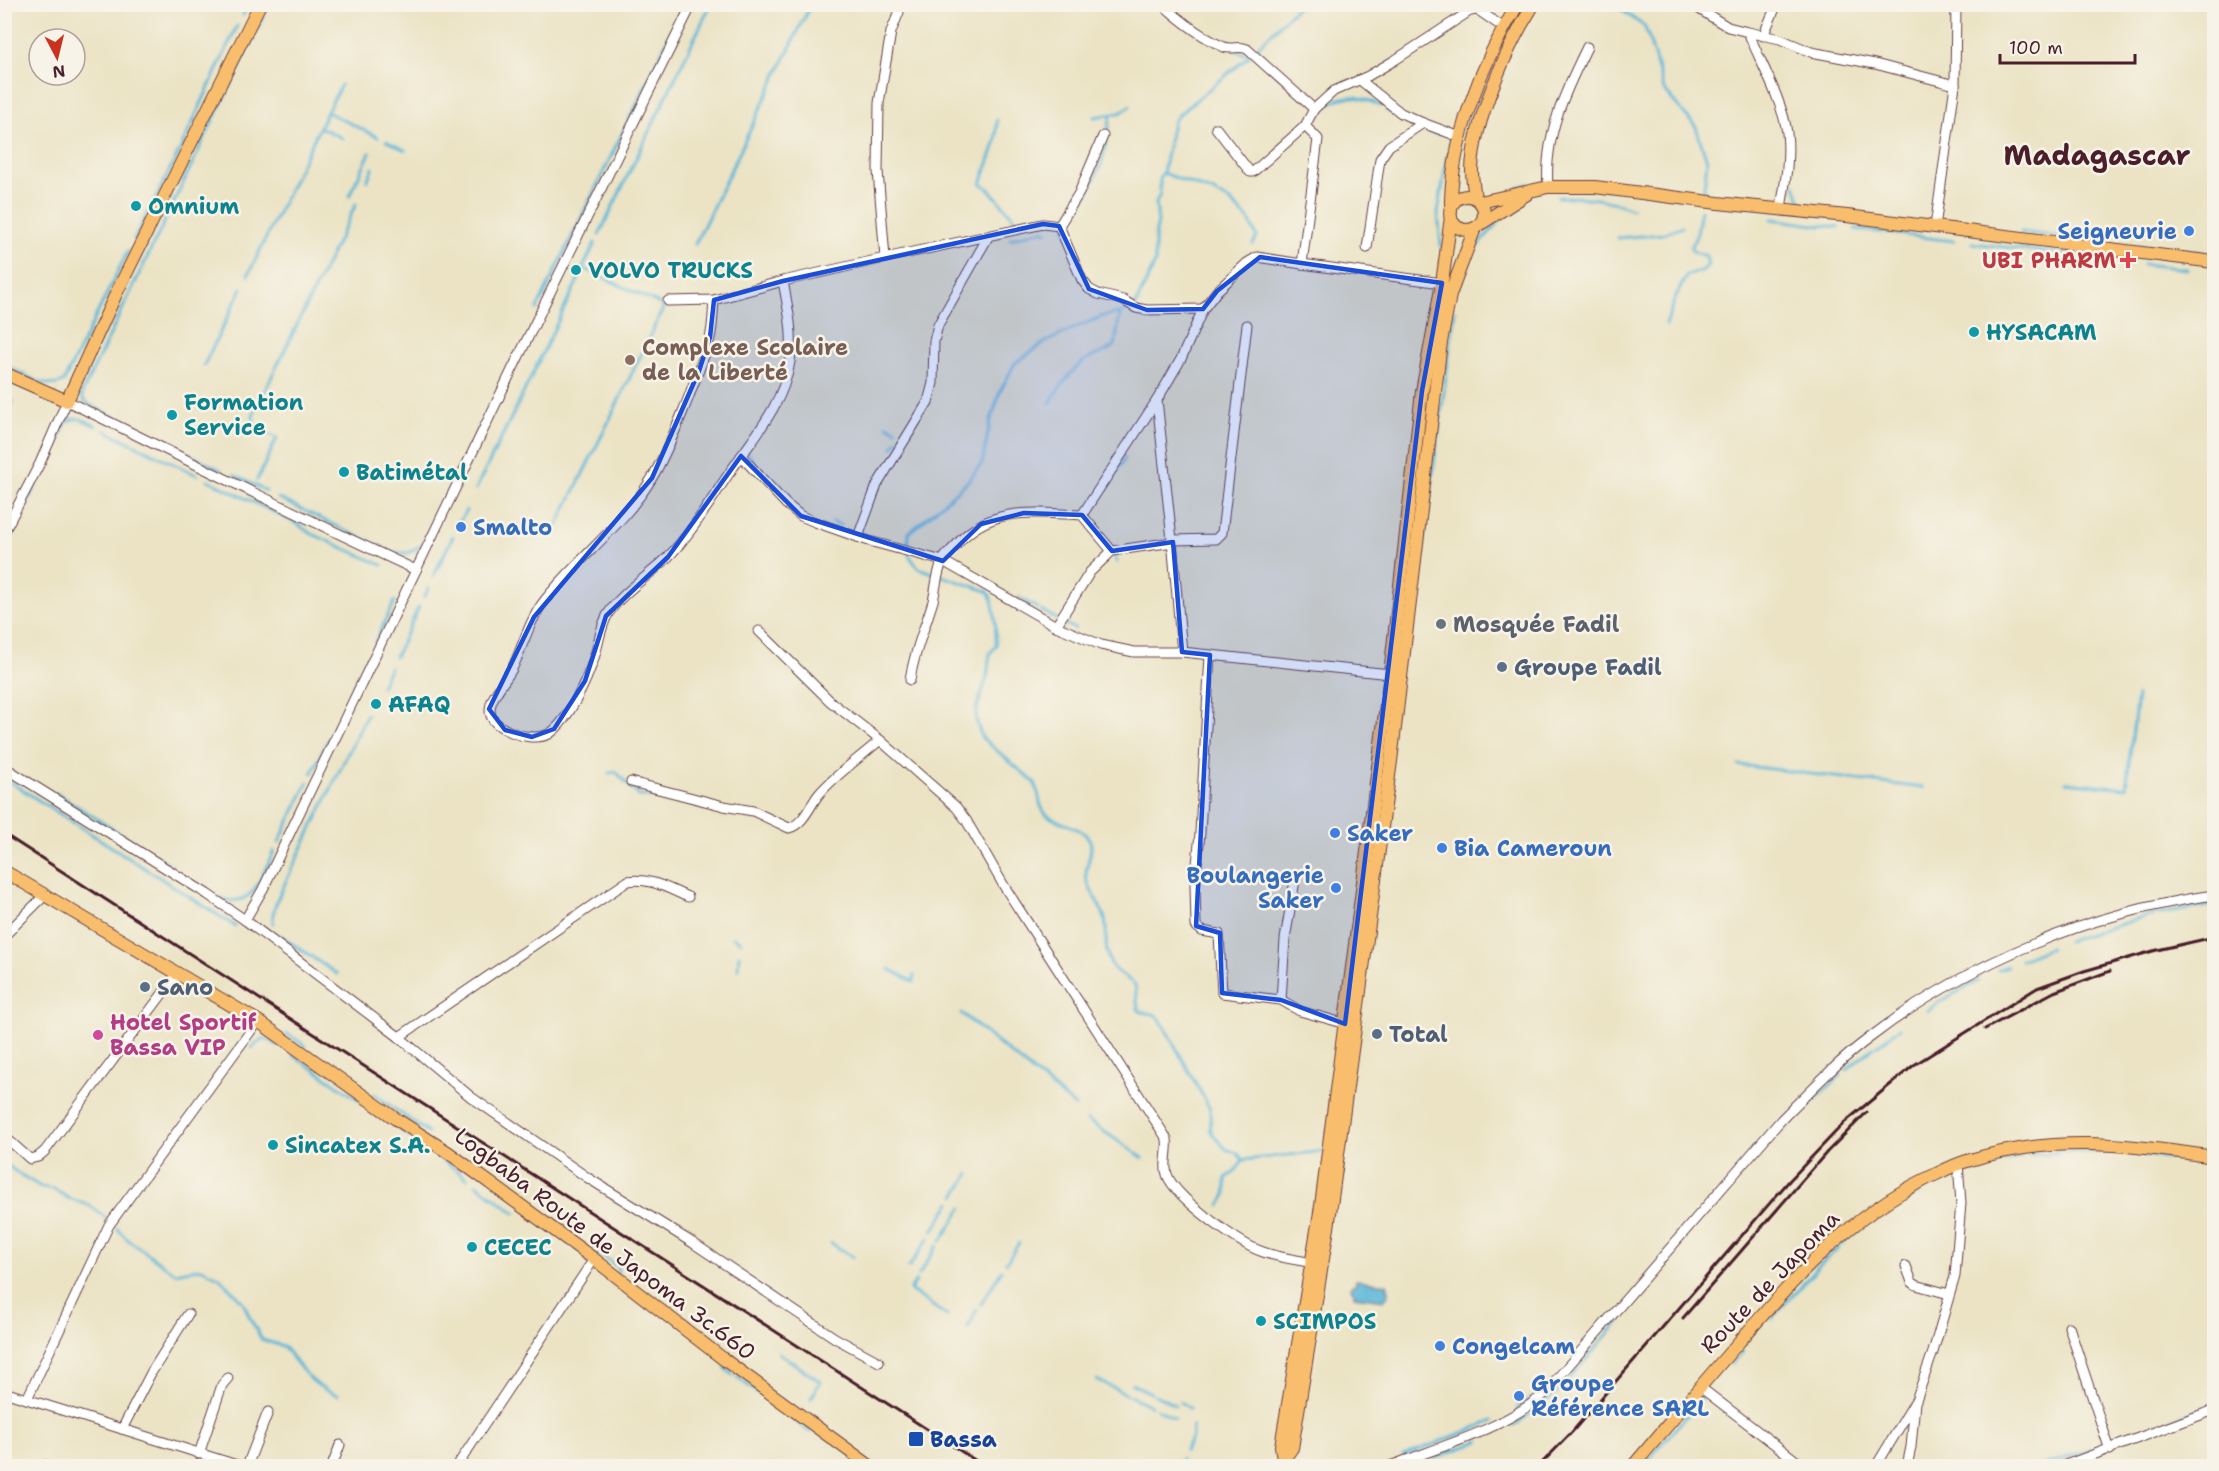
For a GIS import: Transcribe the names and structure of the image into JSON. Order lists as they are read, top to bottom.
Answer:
{
  "streets": {
    "main road": ["Logbaba Route de Japoma 3c.660", "Route de Japoma"]
  },
  "districts": ["Madagascar"],
  "places": {
    "other": [
      "Omnium",
      "Seigneurie",
      "VOLVO TRUCKS",
      "HYSACAM",
      "Complexe Scolaire de la Liberté",
      "Formation Service",
      "Batimétal",
      "Smalto",
      "Mosquée Fadil",
      "Groupe Fadil",
      "AFAQ",
      "Saker",
      "Bia Cameroun",
      "Boulangerie Saker",
      "Sano",
      "Total",
      "Hotel Sportif Bassa VIP",
      "Sincatex S.A.",
      "CECEC",
      "SCIMPOS",
      "Congelcam",
      "Groupe Référence SARL"
    ],
    "health": ["UBI PHARM"],
    "transit": ["Bassa"]
  },
  "scale_bar": "100 m",
  "north": "bottom"
}
